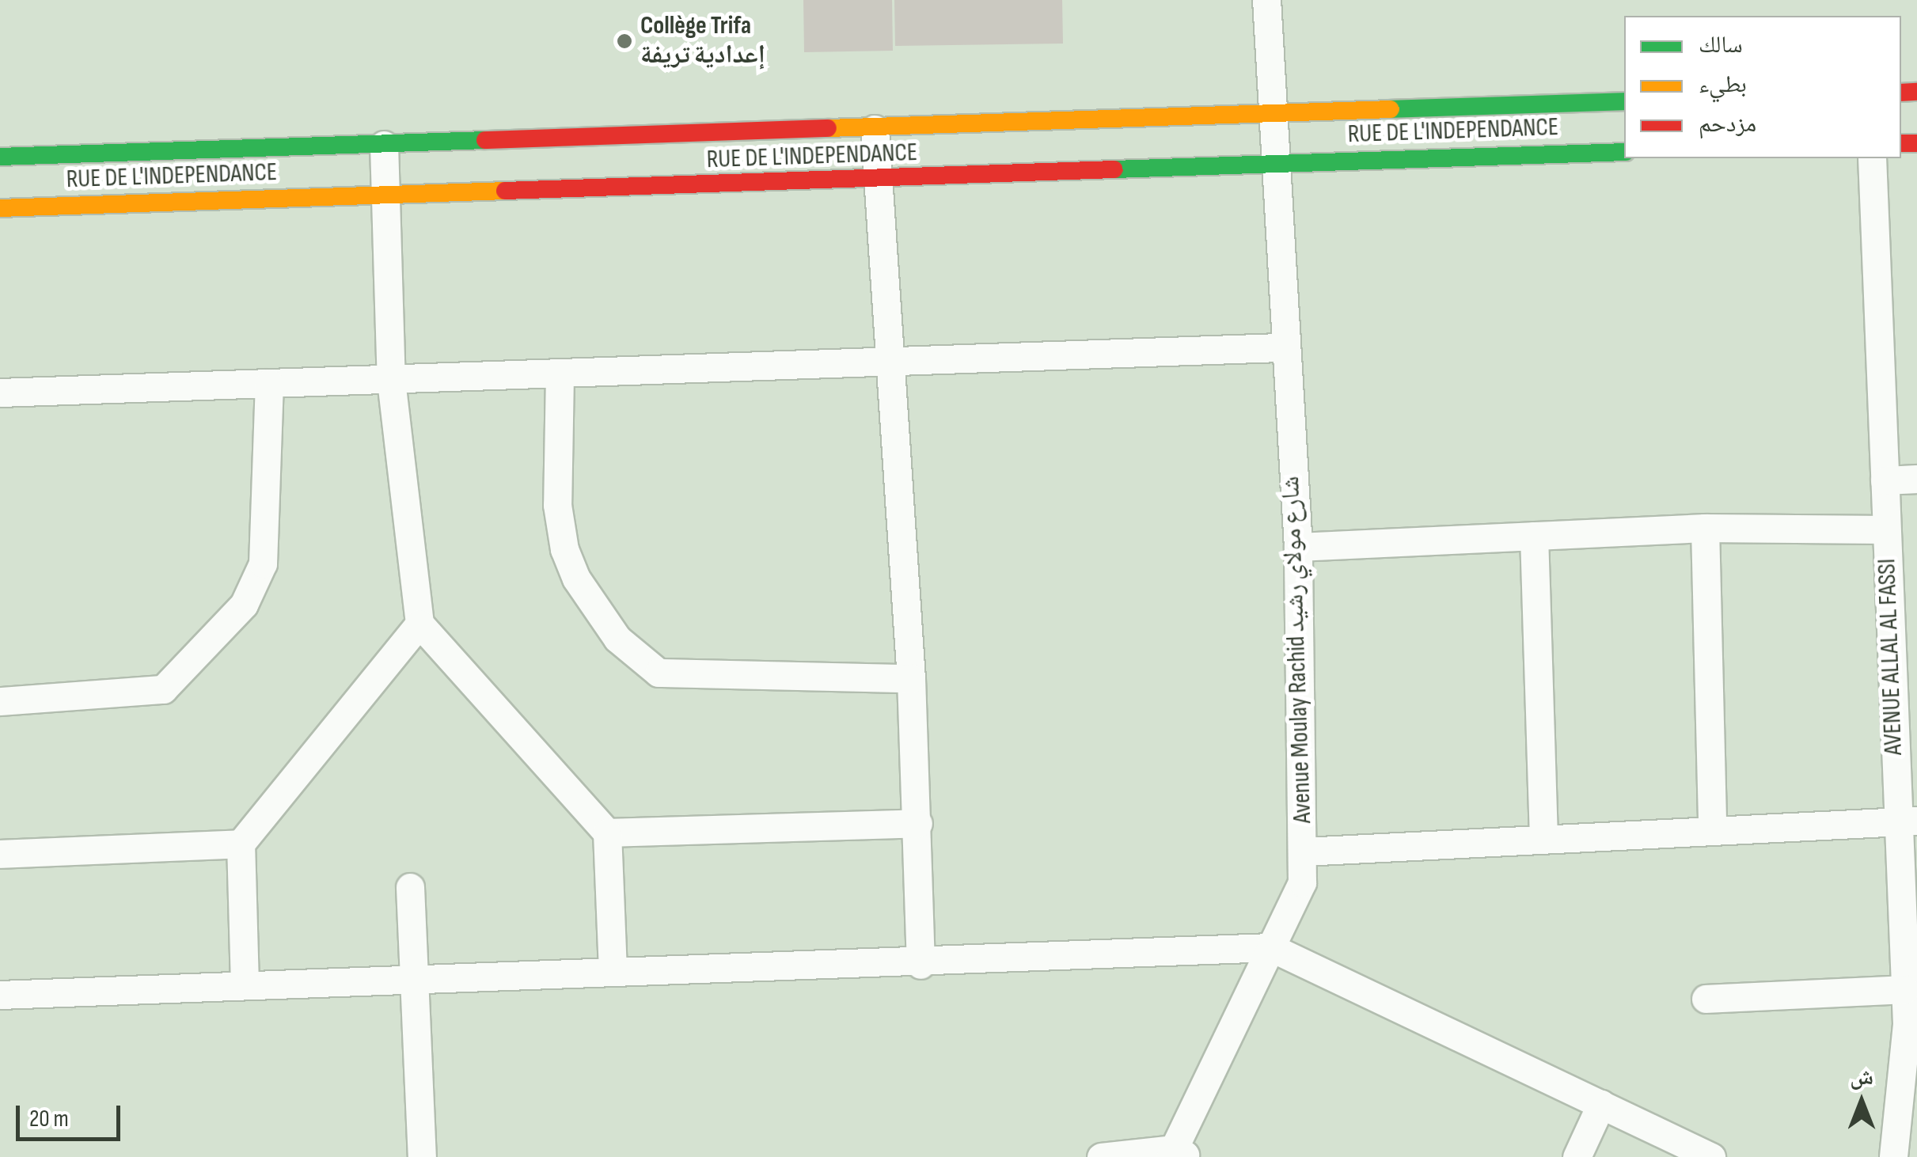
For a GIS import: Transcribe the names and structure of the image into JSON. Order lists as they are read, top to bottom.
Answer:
{
  "streets": {
    "main road": ["RUE DE L'INDEPENDANCE"],
    "street": ["Avenue Moulay Rachid شارع مولاي رشيد", "AVENUE ALLAL AL FASSI"]
  },
  "crossings": [
    ["RUE DE L'INDEPENDANCE", "Avenue Moulay Rachid شارع مولاي رشيد"]
  ],
  "places": ["Collège Trifa إعدادية تريفة"],
  "legend": ["سالك", "بطيء", "مزدحم"],
  "scale_bar": "20 m",
  "north": "top"
}
